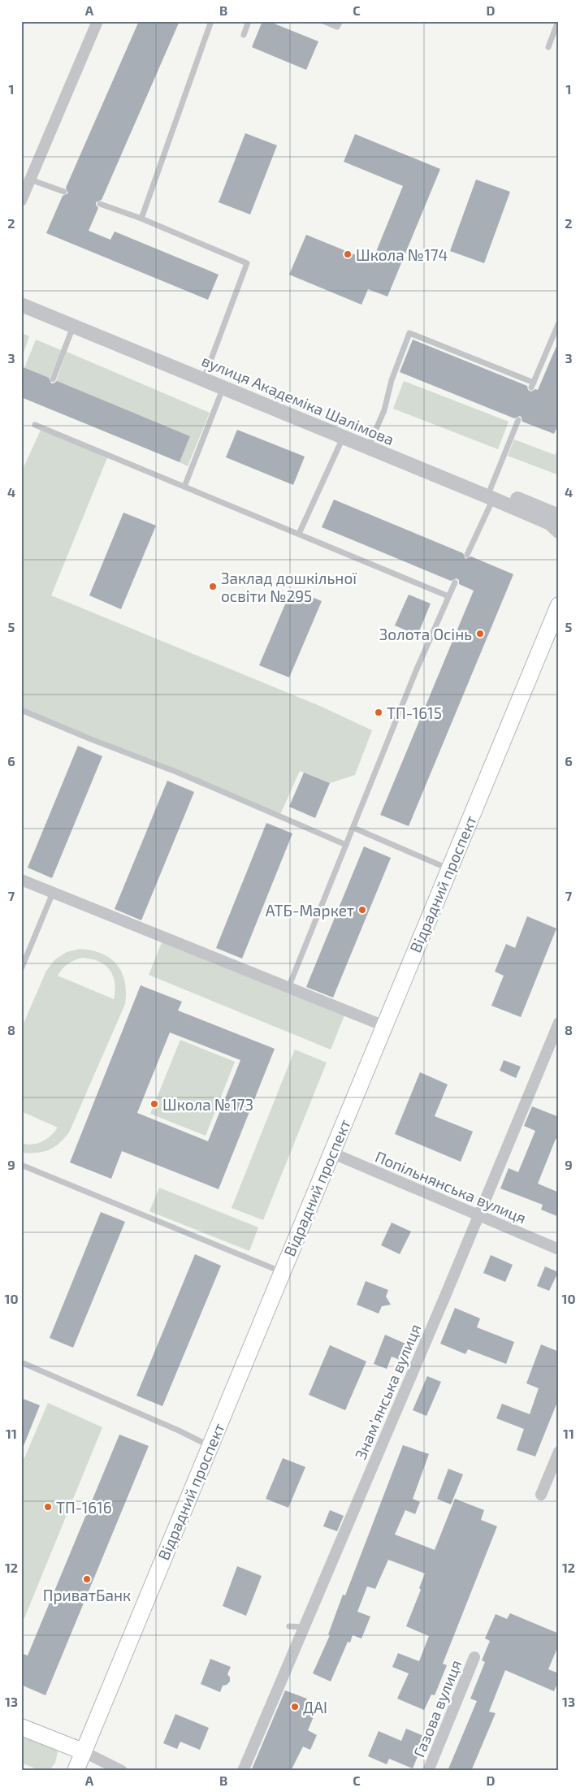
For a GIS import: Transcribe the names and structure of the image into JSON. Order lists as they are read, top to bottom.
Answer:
{
  "streets": {
    "main road": ["Відрадний проспект"],
    "street": [
      "вулиця Академіка Шалімова",
      "Попільнянська вулиця",
      "Знамʼянська вулиця",
      "Газова вулиця"
    ]
  },
  "crossings": [
    ["Відрадний проспект", "Попільнянська вулиця"],
    ["Попільнянська вулиця", "Знамʼянська вулиця"]
  ],
  "places": [
    "Школа №174",
    "Заклад дошкільної освіти №295",
    "Золота Осінь",
    "ТП-1615",
    "АТБ-Маркет",
    "Школа №173",
    "ТП-1616",
    "ПриватБанк",
    "ДАІ"
  ],
  "grid": {
    "columns": [
      "A",
      "B",
      "C",
      "D"
    ],
    "rows": [
      "1",
      "2",
      "3",
      "4",
      "5",
      "6",
      "7",
      "8",
      "9",
      "10",
      "11",
      "12",
      "13"
    ]
  }
}
